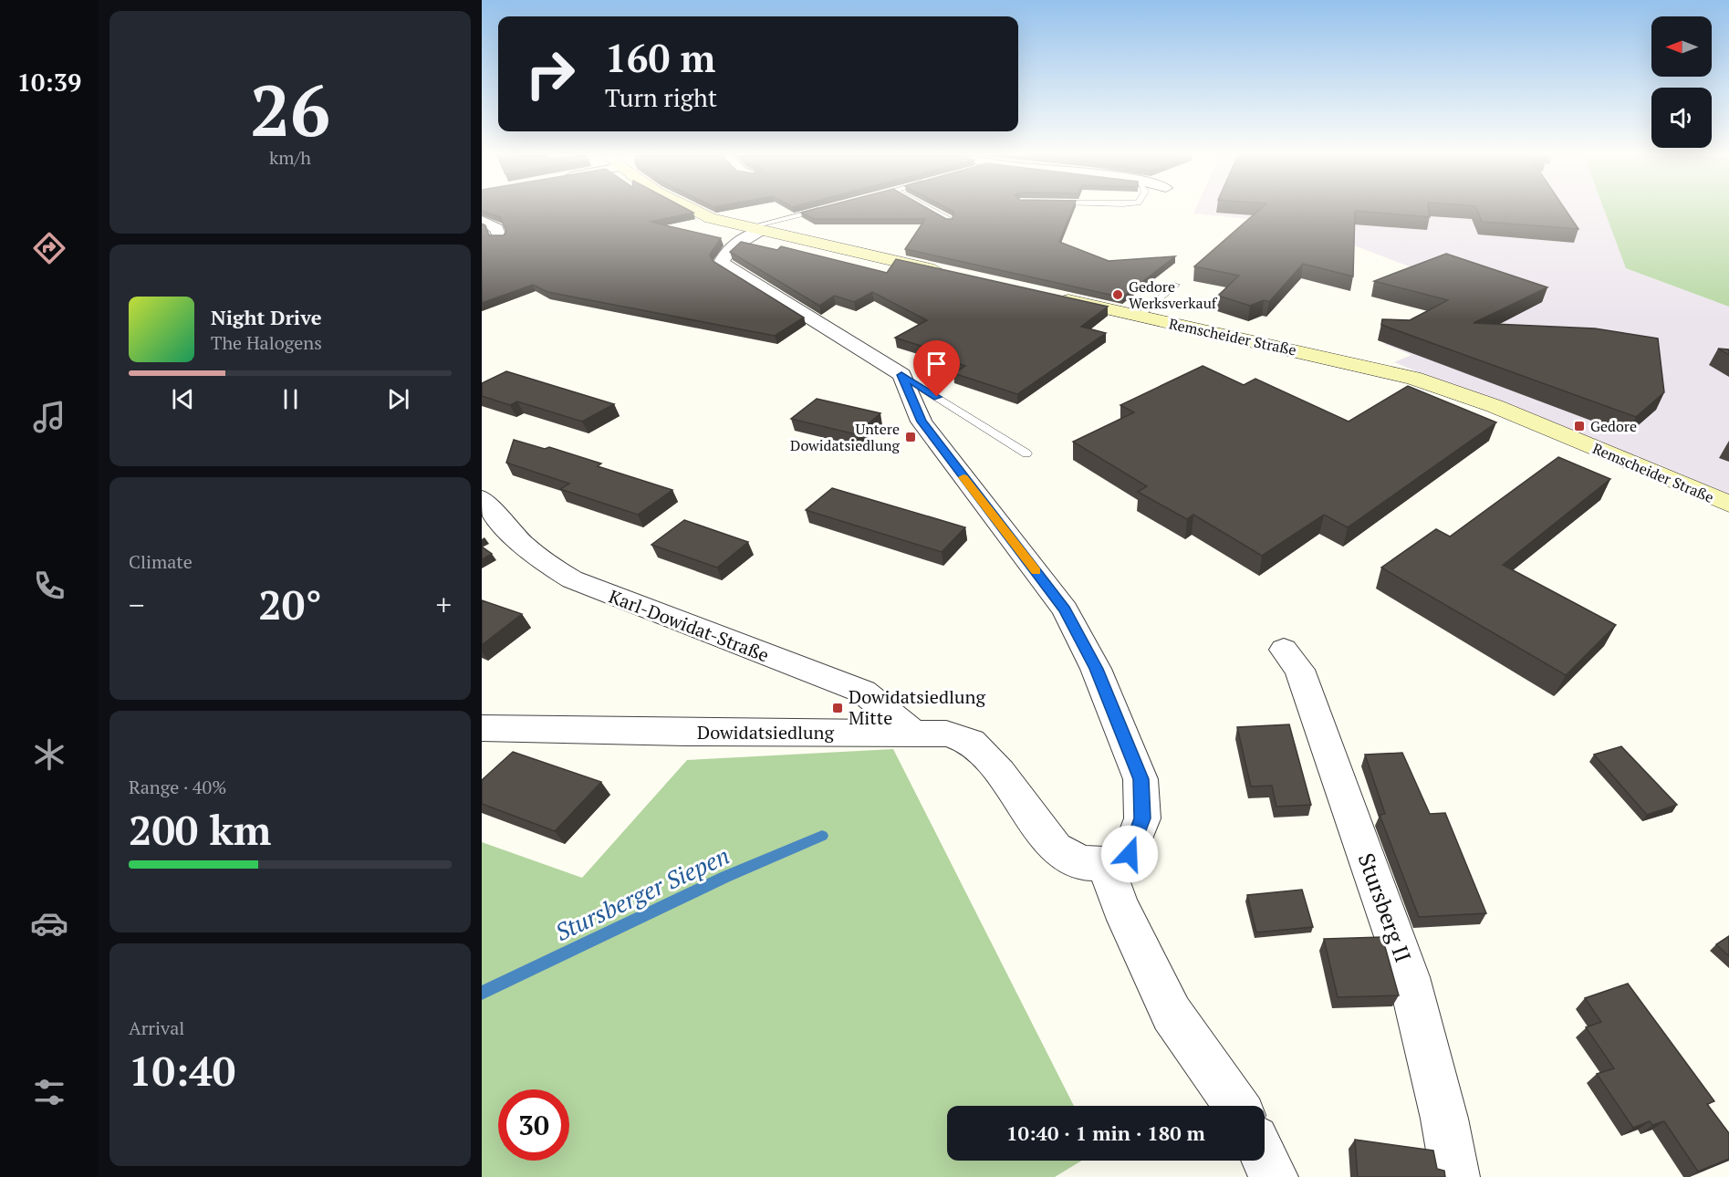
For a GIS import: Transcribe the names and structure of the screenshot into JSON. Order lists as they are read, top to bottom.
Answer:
{
  "streets": {
    "main road": ["Remscheider Straße"],
    "street": ["Karl-Dowidat-Straße", "Dowidatsiedlung", "Stursberg II"]
  },
  "crossings": [
    ["Karl-Dowidat-Straße", "Dowidatsiedlung"]
  ],
  "water": ["Stursberger Siepen"],
  "places": {
    "other": ["Gedore Werksverkauf"],
    "transit": ["Gedore", "Untere Dowidatsiedlung", "Dowidatsiedlung Mitte"]
  },
  "north": "left",
  "page": {
    "tabs": "10:39",
    "tile": [
      ["26", "km/h"],
      "Climate",
      ["Range · 40%", "200 km"],
      ["Arrival", "10:40"]
    ],
    "turn": ["160 m", "Turn right"],
    "song": ["Night Drive", "The Halogens"],
    "heat": ["−", "20°", "+"],
    "limit": "30",
    "trip": "10:40 · 1 min · 180 m"
  }
}
